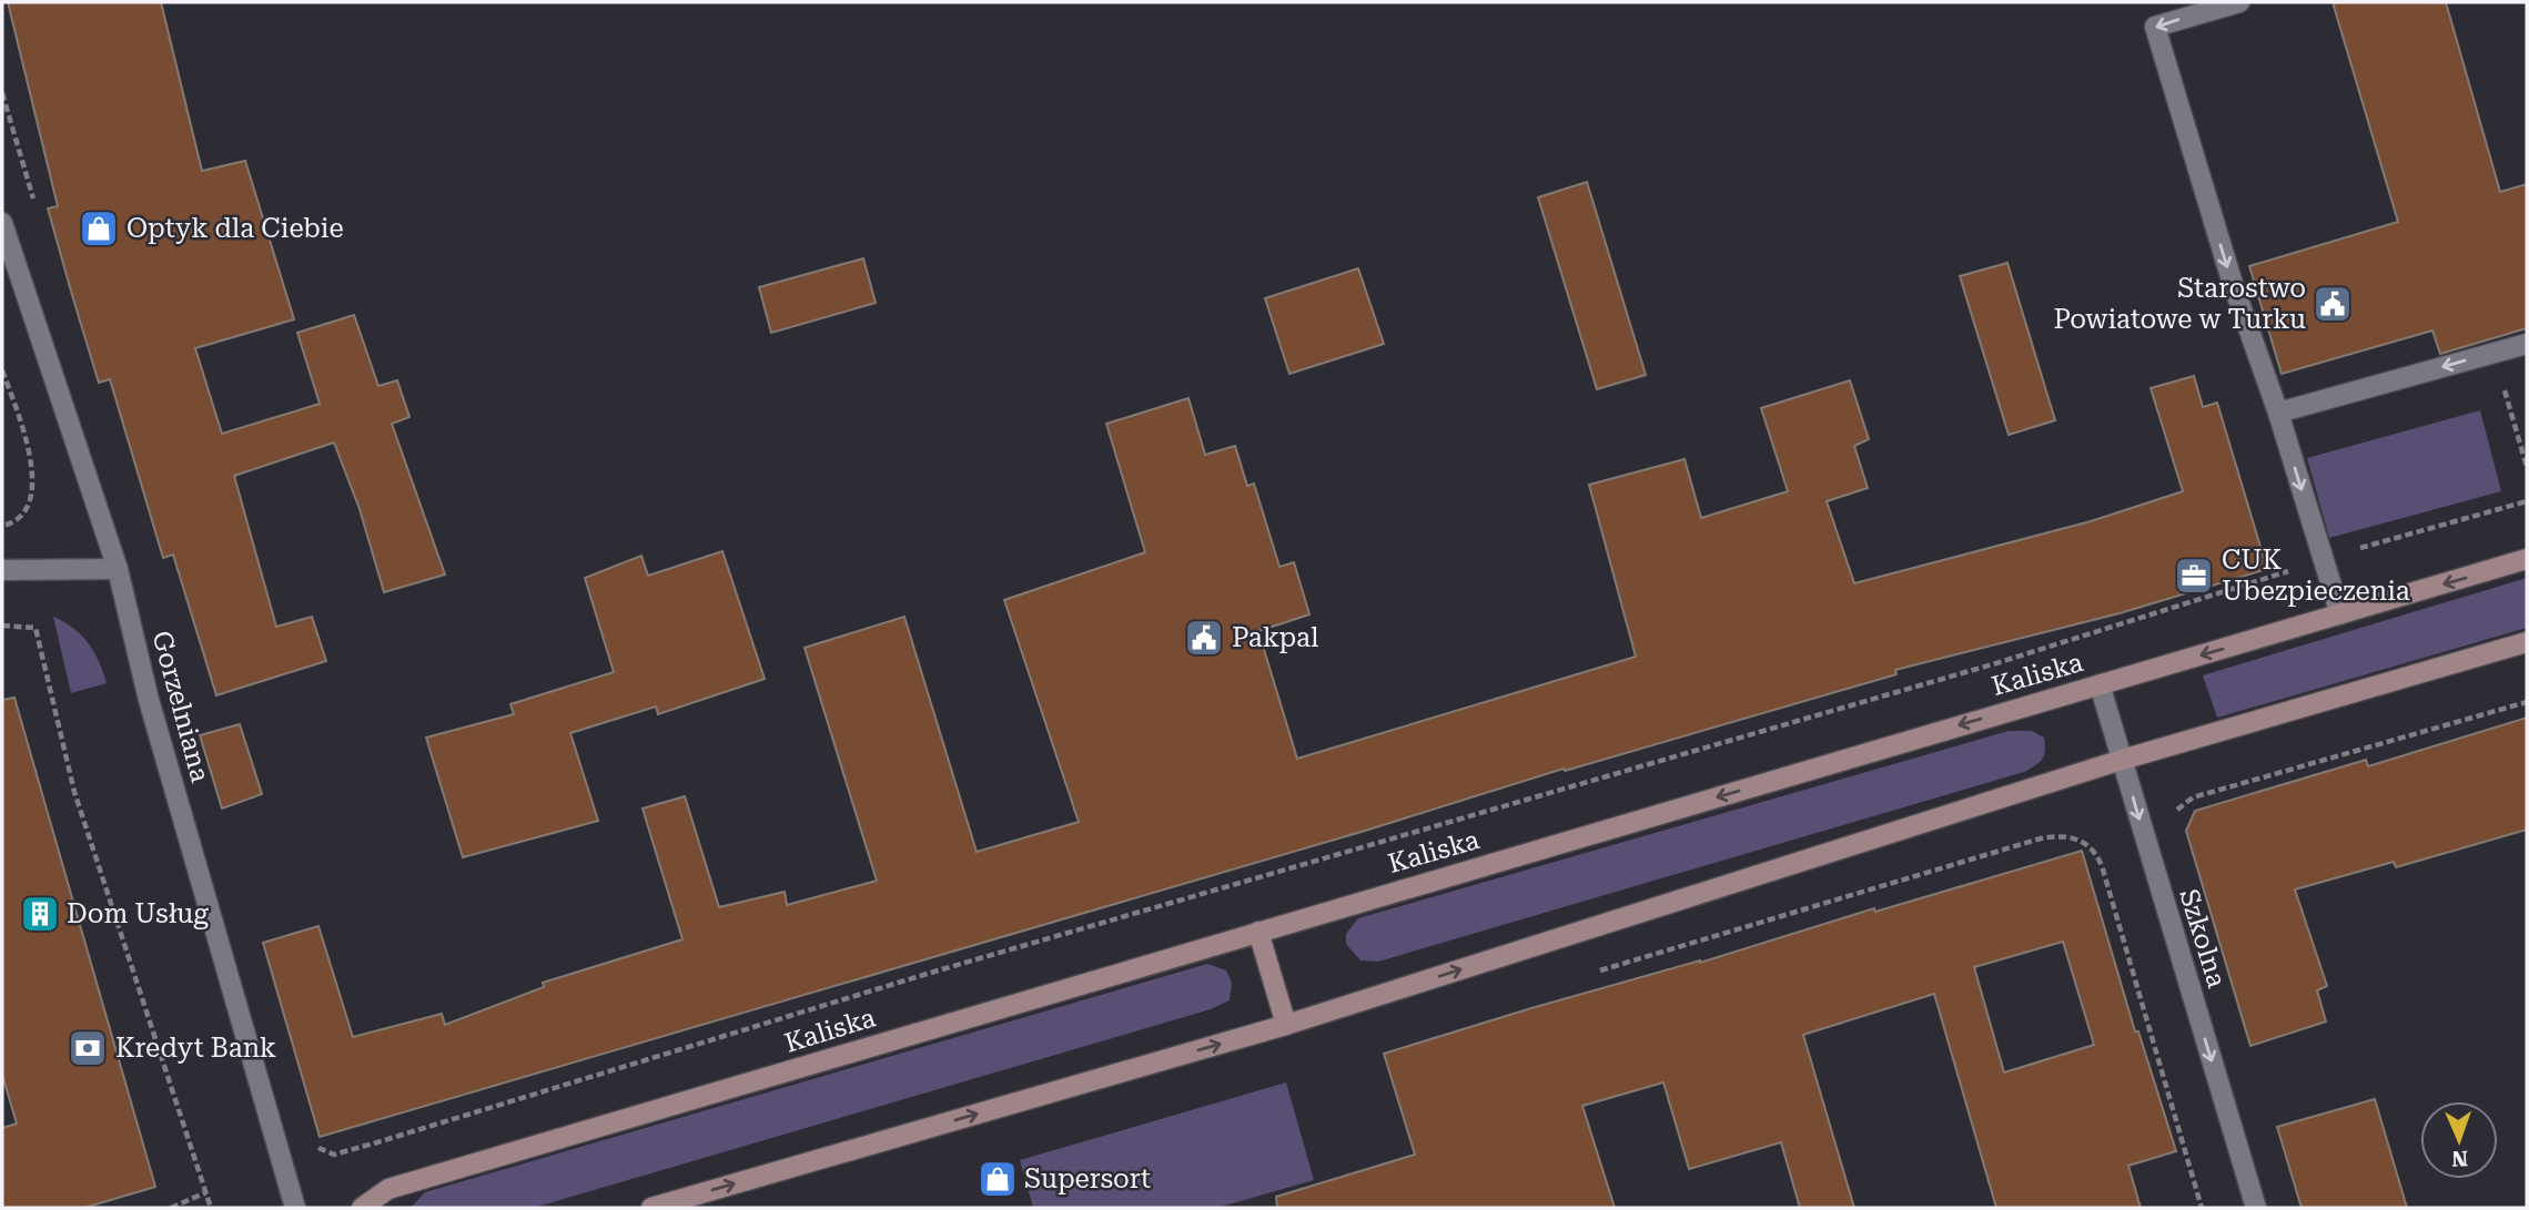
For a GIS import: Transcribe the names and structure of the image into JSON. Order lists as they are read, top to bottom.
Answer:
{
  "streets": {
    "street": ["Kaliska", "Gorzelniana", "Szkolna"]
  },
  "crossings": [
    ["Kaliska", "Szkolna"]
  ],
  "one_way": ["Szkolna"],
  "places": {
    "shop": ["Optyk dla Ciebie", "Supersort"],
    "public building": ["Starostwo Powiatowe w Turku", "Pakpal"],
    "office": ["CUK Ubezpieczenia"],
    "building": ["Dom Usług"],
    "bank": ["Kredyt Bank"]
  },
  "north": "bottom"
}
